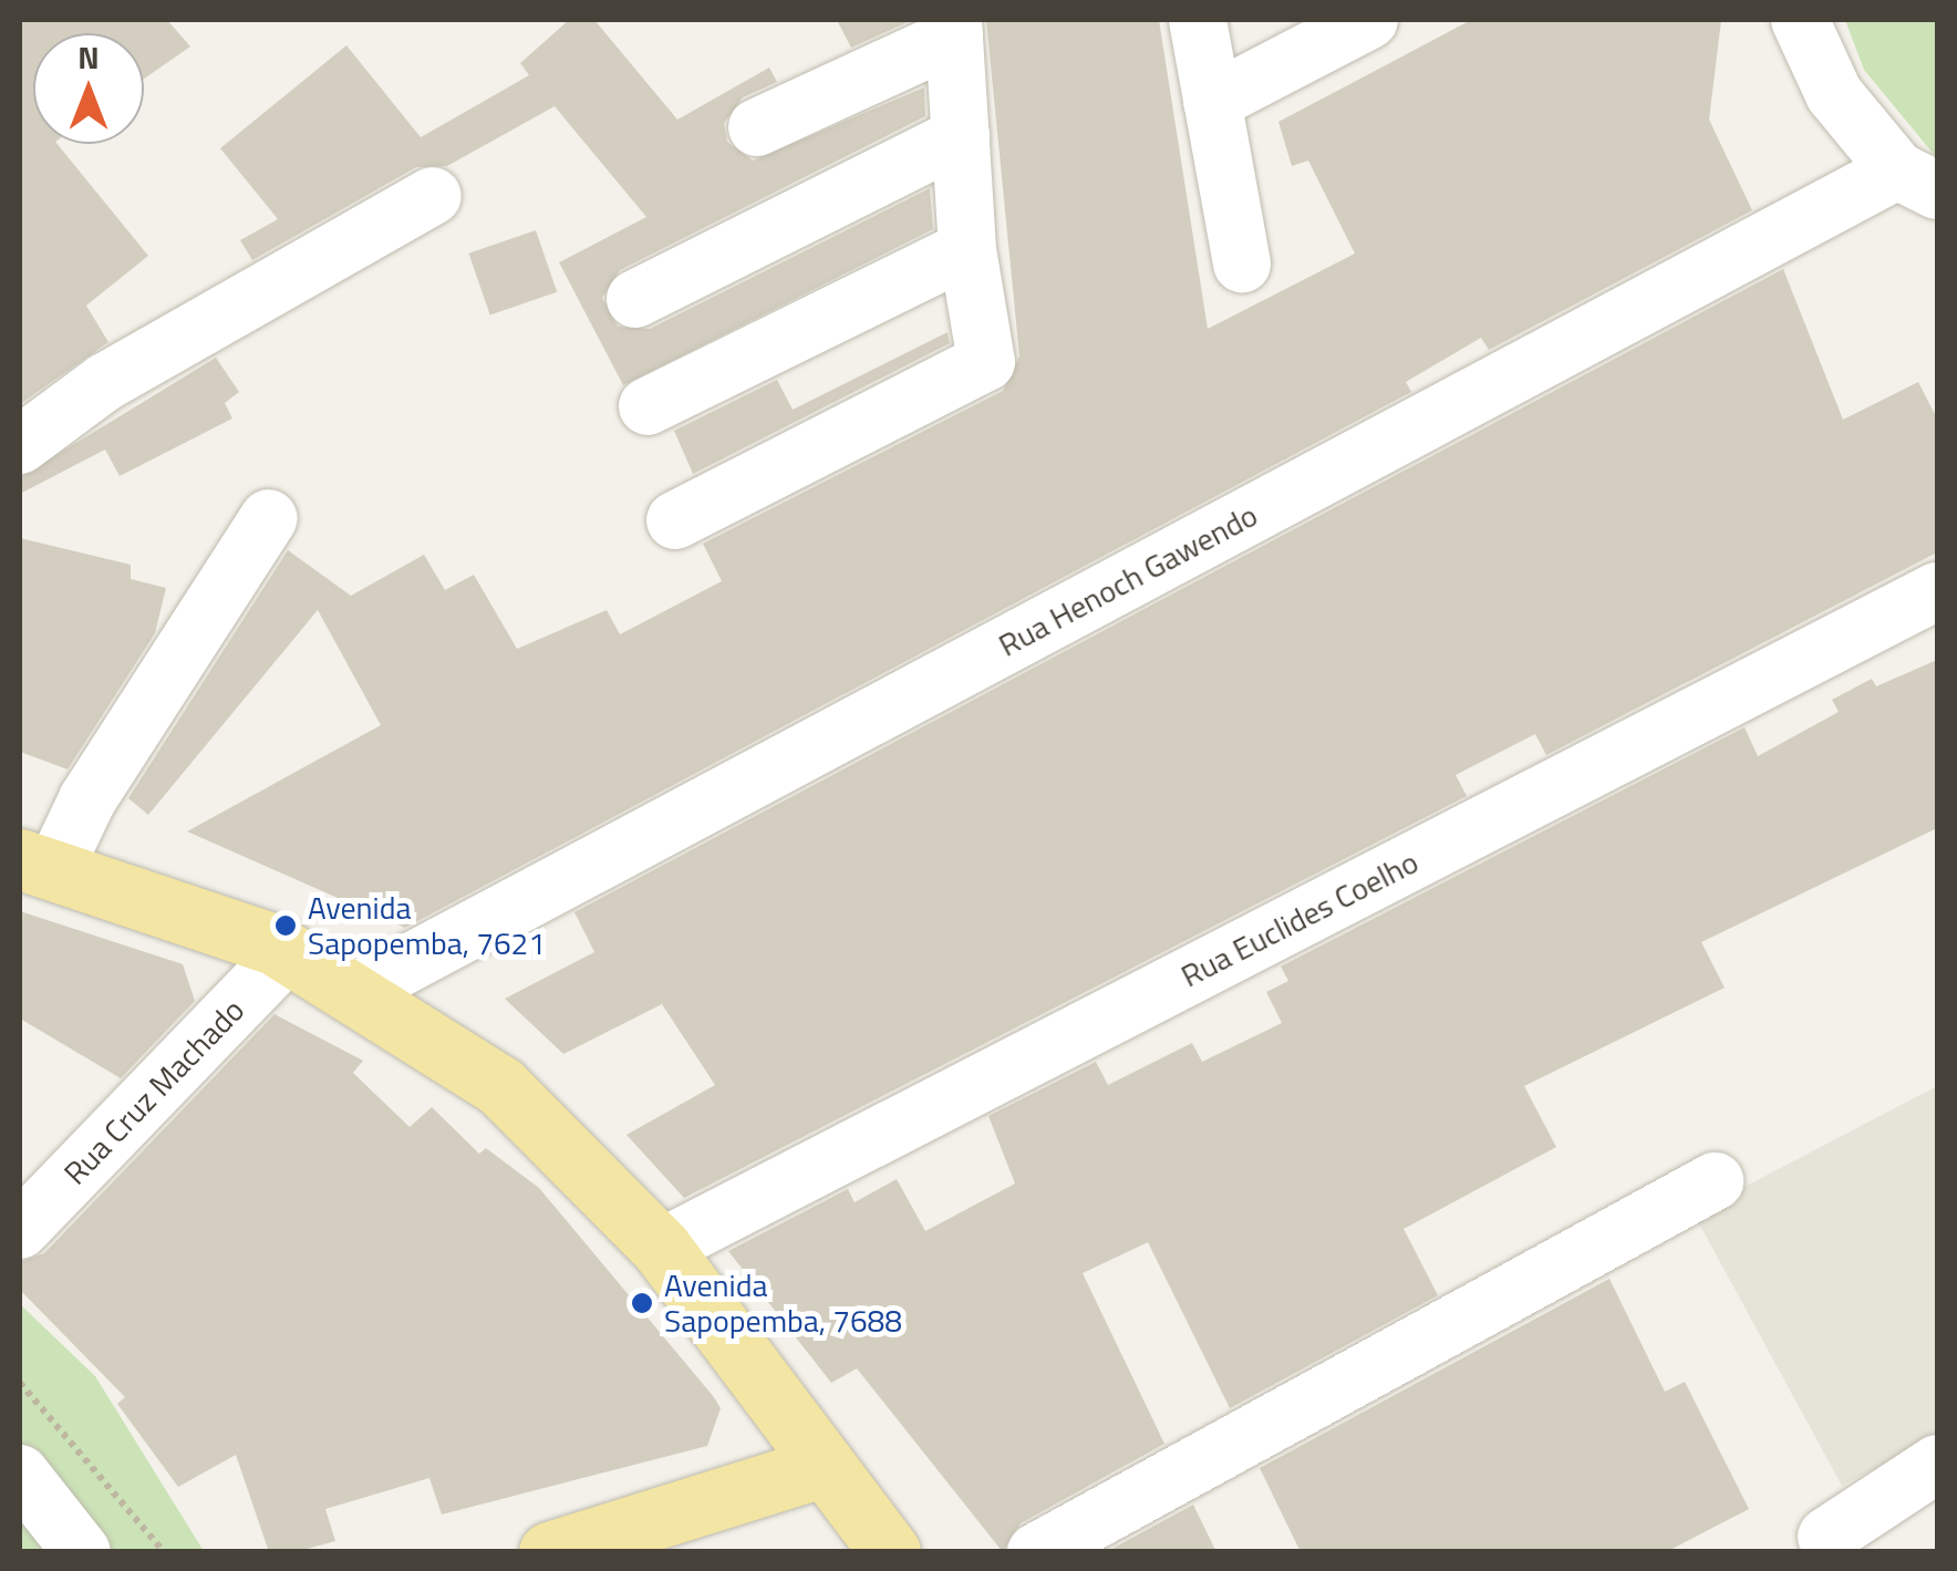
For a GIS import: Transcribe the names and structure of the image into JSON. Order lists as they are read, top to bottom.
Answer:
{
  "streets": {
    "street": ["Rua Henoch Gawendo", "Rua Euclides Coelho", "Rua Cruz Machado"]
  },
  "places": ["Avenida Sapopemba, 7621", "Avenida Sapopemba, 7688"],
  "north": "top"
}
